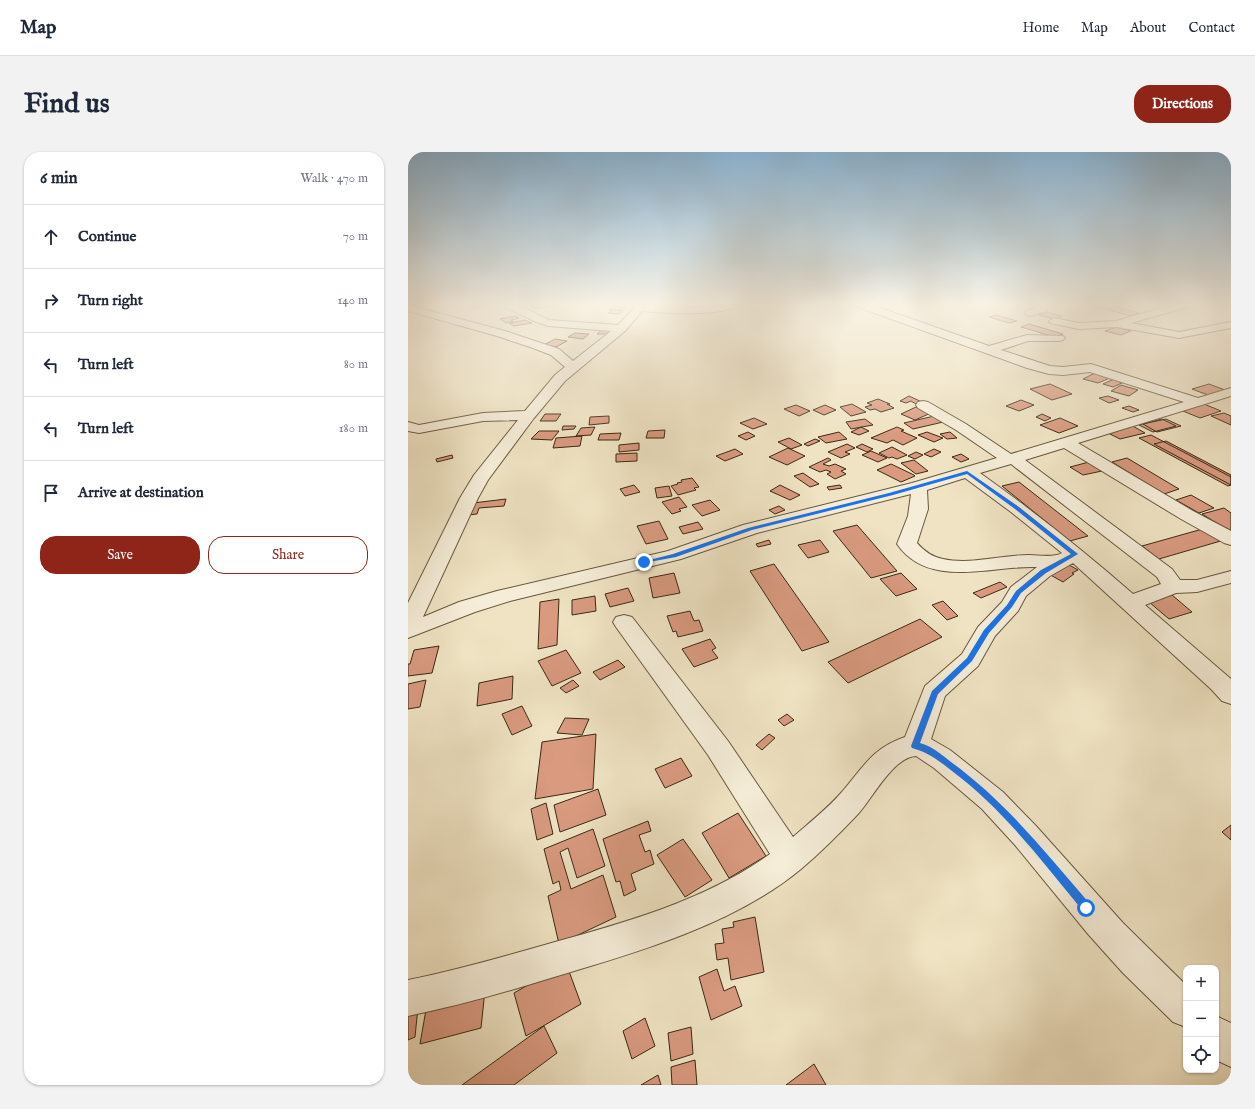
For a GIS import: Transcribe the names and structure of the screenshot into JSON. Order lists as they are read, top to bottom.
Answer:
{
  "page": {
    "header": "Map",
    "nav": [
      "Home",
      "Map",
      "About",
      "Contact"
    ],
    "buttons": [
      "Directions",
      ["Save", "Share"]
    ],
    "title": "Find us",
    "heading": ["6 min", "Walk · 470 m"],
    "list": [
      ["Continue", "70 m"],
      ["Turn right", "140 m"],
      ["Turn left", "80 m"],
      ["Turn left", "180 m"],
      "Arrive at destination"
    ],
    "map_buttons": ["+", "−"]
  }
}
